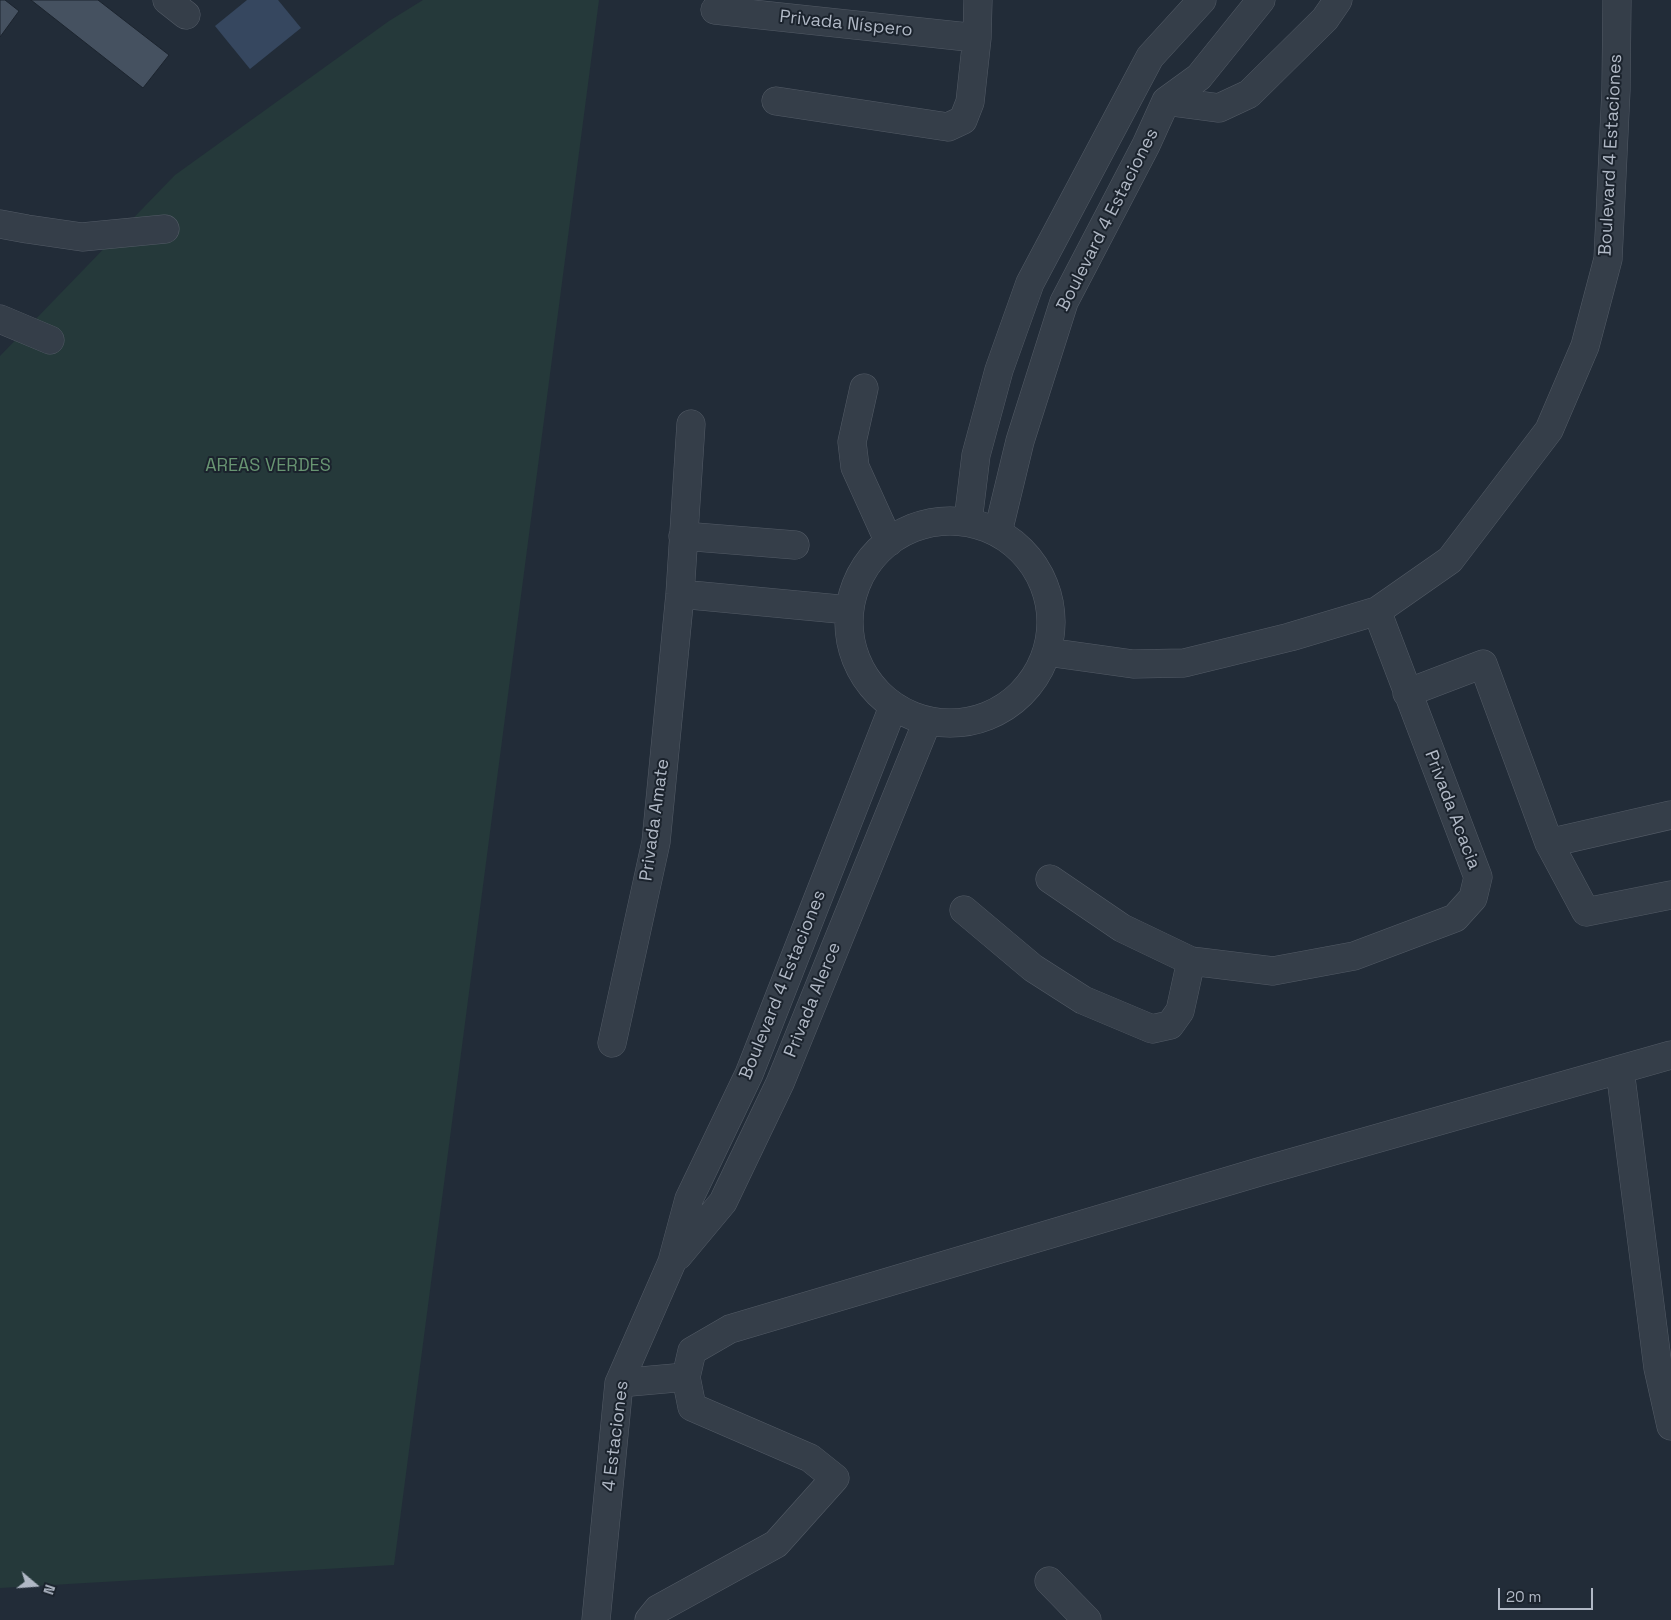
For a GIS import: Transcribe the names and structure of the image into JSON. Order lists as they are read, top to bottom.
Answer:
{
  "streets": {
    "street": [
      "Privada Níspero",
      "Boulevard 4 Estaciones",
      "Privada Acacia",
      "Privada Amate",
      "Privada Alerce",
      "4 Estaciones"
    ]
  },
  "crossings": [
    ["Boulevard 4 Estaciones", "Privada Acacia"],
    ["Boulevard 4 Estaciones", "Privada Alerce"],
    ["Boulevard 4 Estaciones", "4 Estaciones"],
    ["Privada Alerce", "4 Estaciones"]
  ],
  "parks": ["AREAS VERDES"],
  "scale_bar": "20 m",
  "north": "right"
}
